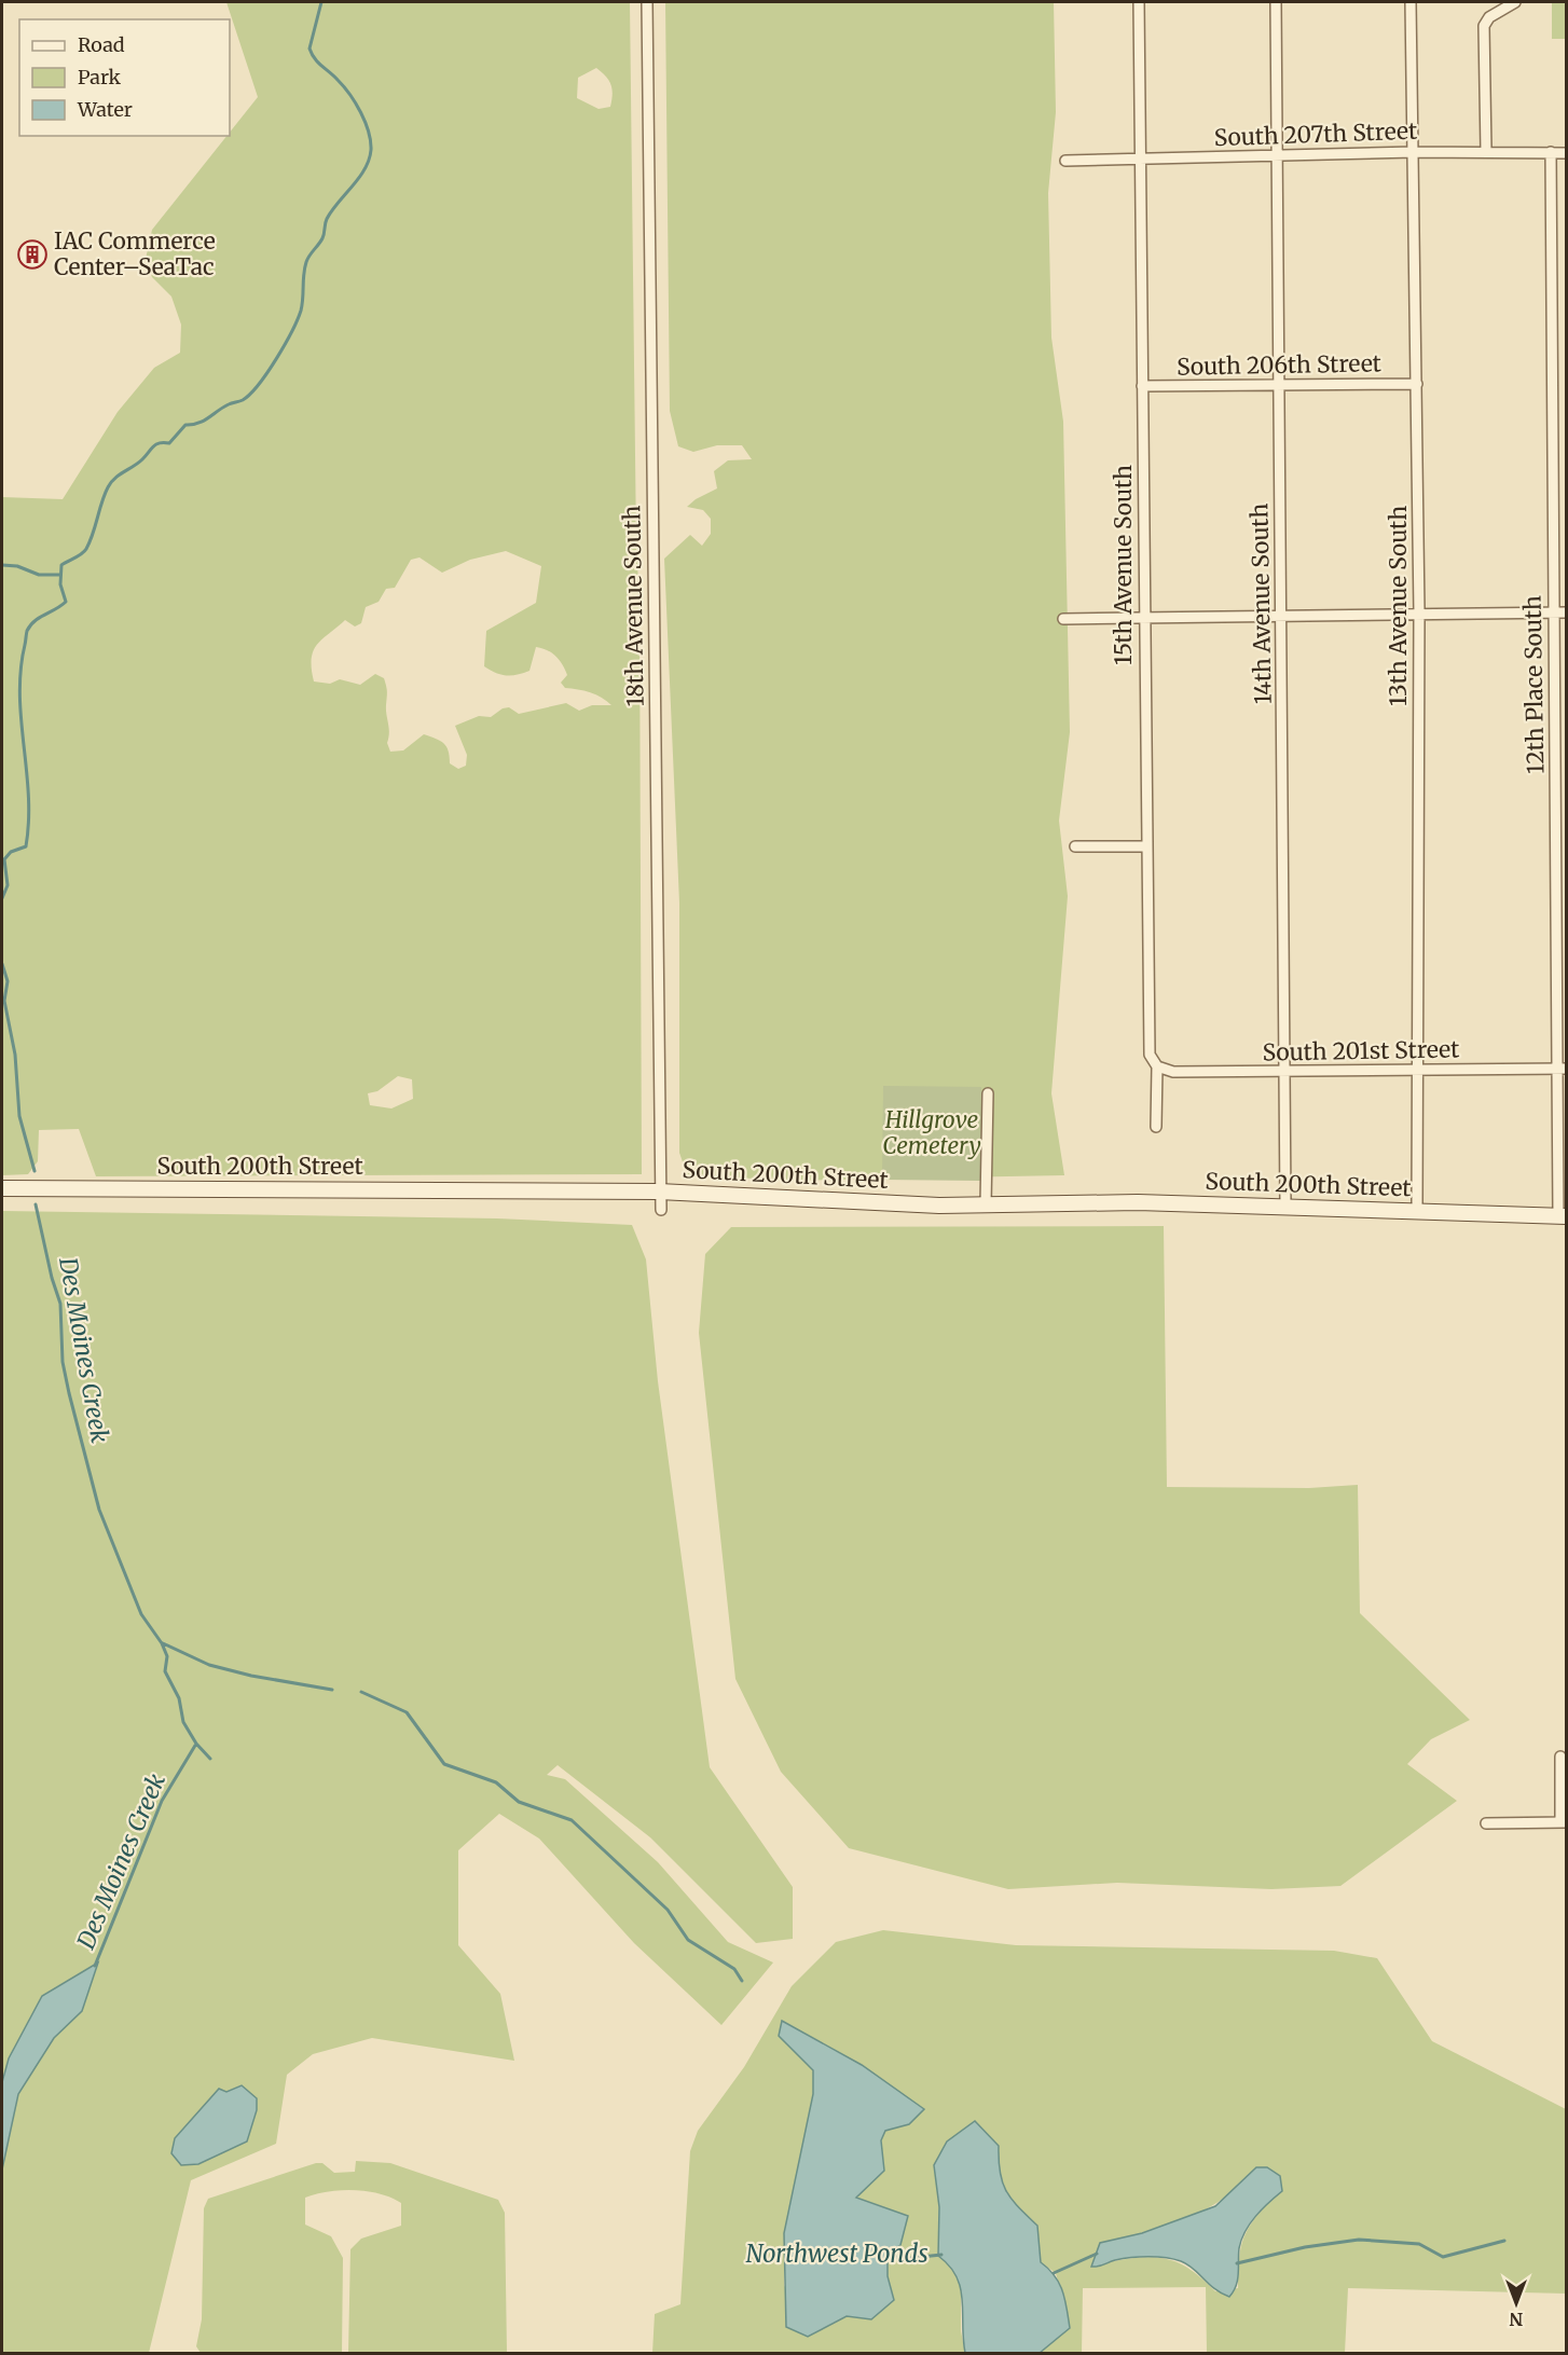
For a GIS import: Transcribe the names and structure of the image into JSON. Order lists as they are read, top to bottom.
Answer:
{
  "streets": {
    "main road": ["South 200th Street"],
    "street": [
      "South 207th Street",
      "South 206th Street",
      "15th Avenue South",
      "14th Avenue South",
      "18th Avenue South",
      "13th Avenue South",
      "12th Place South",
      "South 201st Street"
    ]
  },
  "crossings": [
    ["South 207th Street", "15th Avenue South"],
    ["South 207th Street", "14th Avenue South"],
    ["South 207th Street", "13th Avenue South"],
    ["South 207th Street", "12th Place South"],
    ["South 206th Street", "15th Avenue South"],
    ["South 206th Street", "14th Avenue South"],
    ["South 206th Street", "13th Avenue South"],
    ["15th Avenue South", "South 201st Street"],
    ["14th Avenue South", "South 201st Street"],
    ["14th Avenue South", "South 200th Street"],
    ["18th Avenue South", "South 200th Street"],
    ["13th Avenue South", "South 201st Street"],
    ["13th Avenue South", "South 200th Street"],
    ["12th Place South", "South 201st Street"],
    ["12th Place South", "South 200th Street"]
  ],
  "water": ["Des Moines Creek", "Northwest Ponds"],
  "parks": ["Hillgrove Cemetery"],
  "places": {
    "building": ["IAC Commerce Center–SeaTac"]
  },
  "legend": ["Road", "Park", "Water"],
  "north": "bottom"
}
